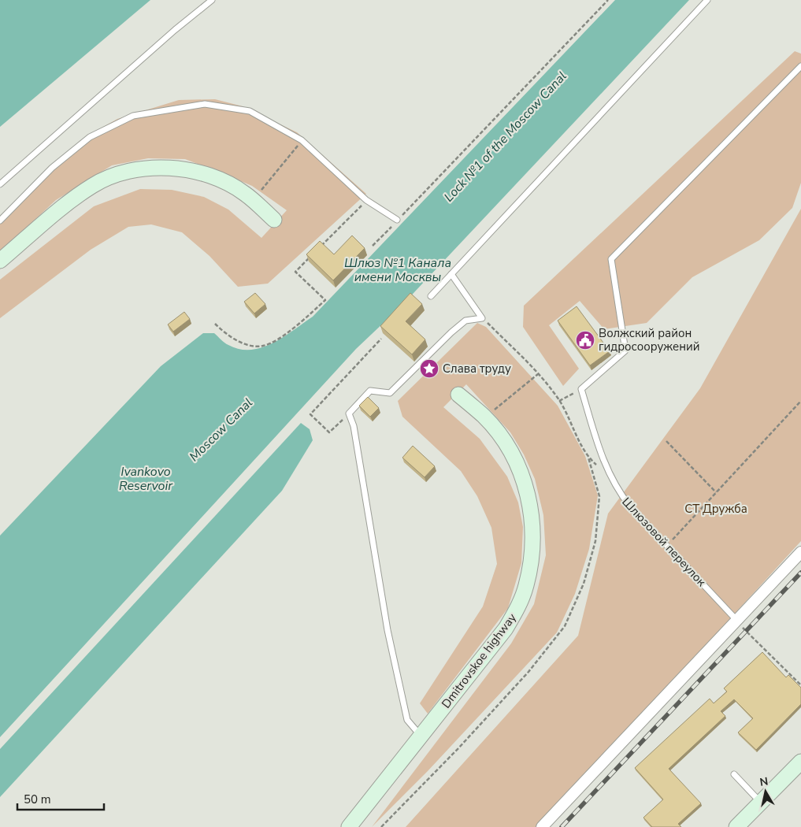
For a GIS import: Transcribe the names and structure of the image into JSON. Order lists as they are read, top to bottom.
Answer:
{
  "streets": {
    "street": ["Dmitrovskoe highway"],
    "lane": ["Шлюзовой переулок"]
  },
  "water": [
    "Lock №1 of the Moscow Canal",
    "Шлюз №1 Канала имени Москвы",
    "Moscow Canal",
    "Ivankovo Reservoir"
  ],
  "parks": ["СТ Дружба"],
  "places": {
    "public building": ["Волжский район гидросооружений"],
    "place": ["Слава труду"]
  },
  "scale_bar": "50 m",
  "north": "top"
}
